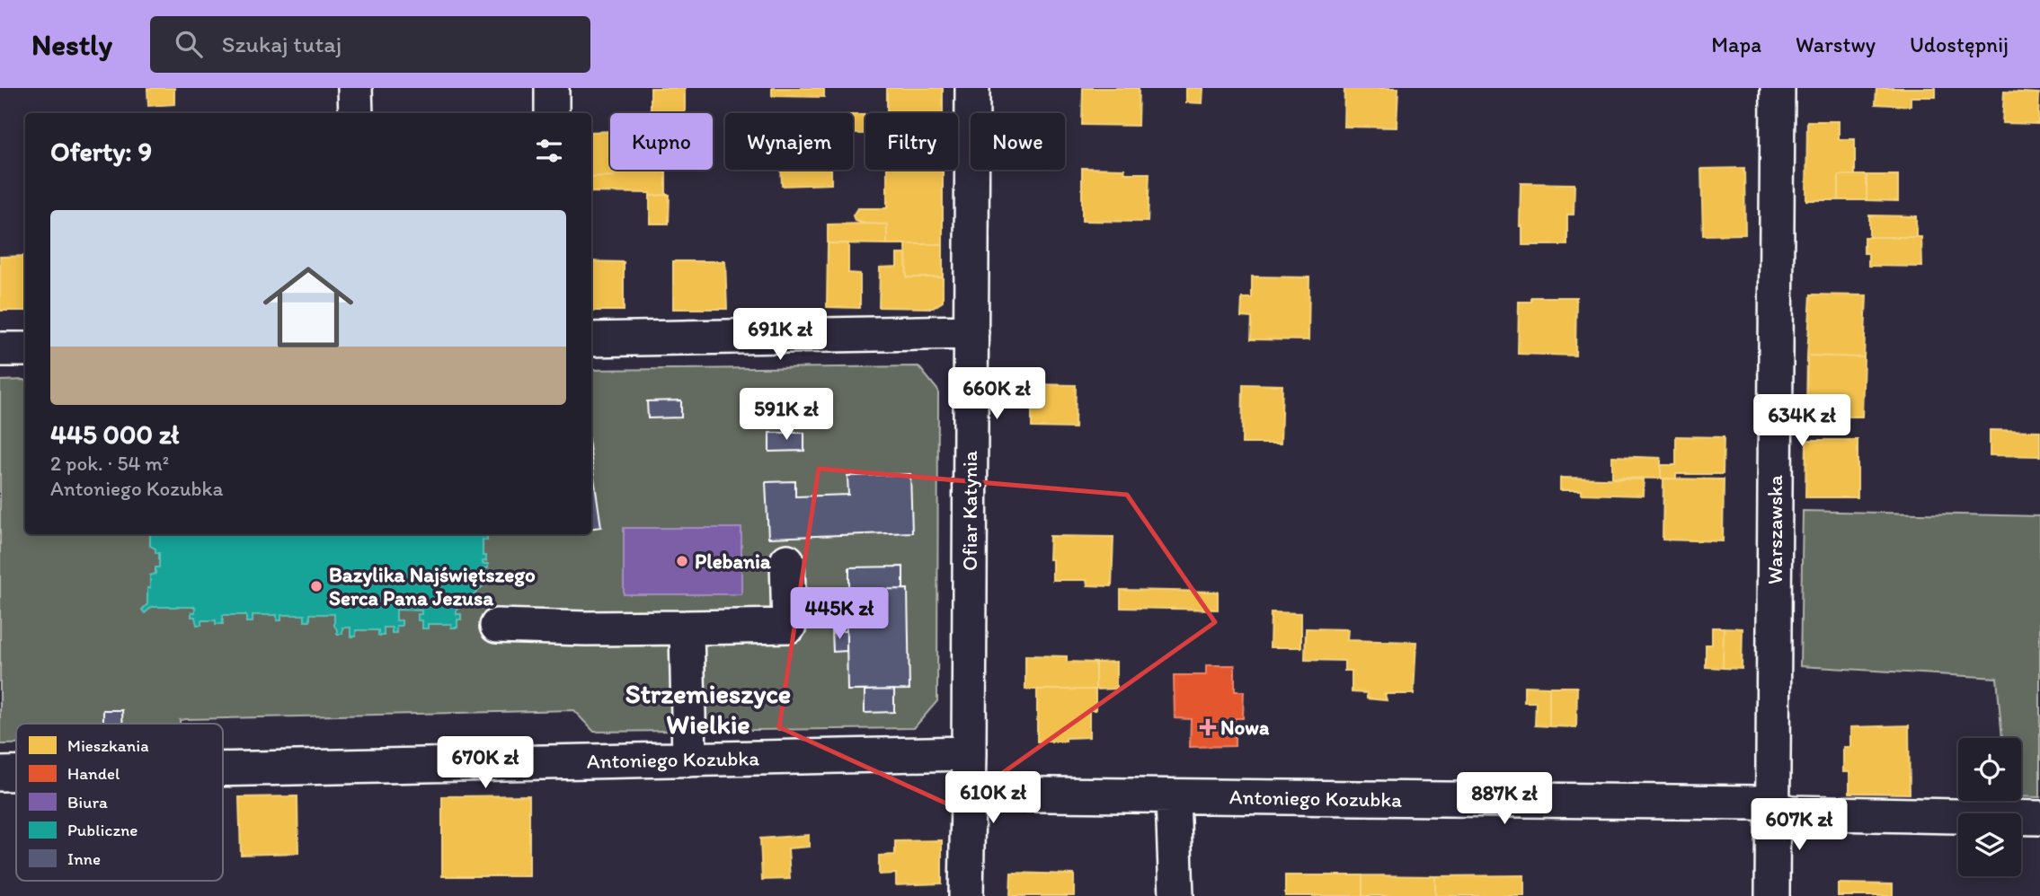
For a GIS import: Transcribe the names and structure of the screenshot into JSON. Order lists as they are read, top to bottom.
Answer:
{
  "streets": {
    "street": ["Ofiar Katynia", "Warszawska", "Antoniego Kozubka"]
  },
  "crossings": [
    ["Ofiar Katynia", "Antoniego Kozubka"],
    ["Warszawska", "Antoniego Kozubka"]
  ],
  "districts": ["Strzemieszyce Wielkie"],
  "places": {
    "other": ["Plebania", "Bazylika Najświętszego Serca Pana Jezusa"],
    "health": ["Nowa"]
  },
  "legend": [
    "Mieszkania",
    "Handel",
    "Biura",
    "Publiczne",
    "Inne"
  ],
  "page": {
    "header": "Nestly",
    "search": "Szukaj tutaj",
    "nav": ["Mapa", "Warstwy", "Udostępnij"],
    "chip": [
      "Kupno",
      "Wynajem",
      "Filtry",
      "Nowe"
    ],
    "heading": "Oferty: 9",
    "list": [
      {
        "name": "445 000 zł",
        "note": "2 pok. · 54 m² · Antoniego Kozubka"
      }
    ],
    "price": [
      "691K zł",
      "660K zł",
      "591K zł",
      "634K zł",
      "445K zł",
      "670K zł",
      "610K zł",
      "887K zł",
      "607K zł"
    ]
  }
}
